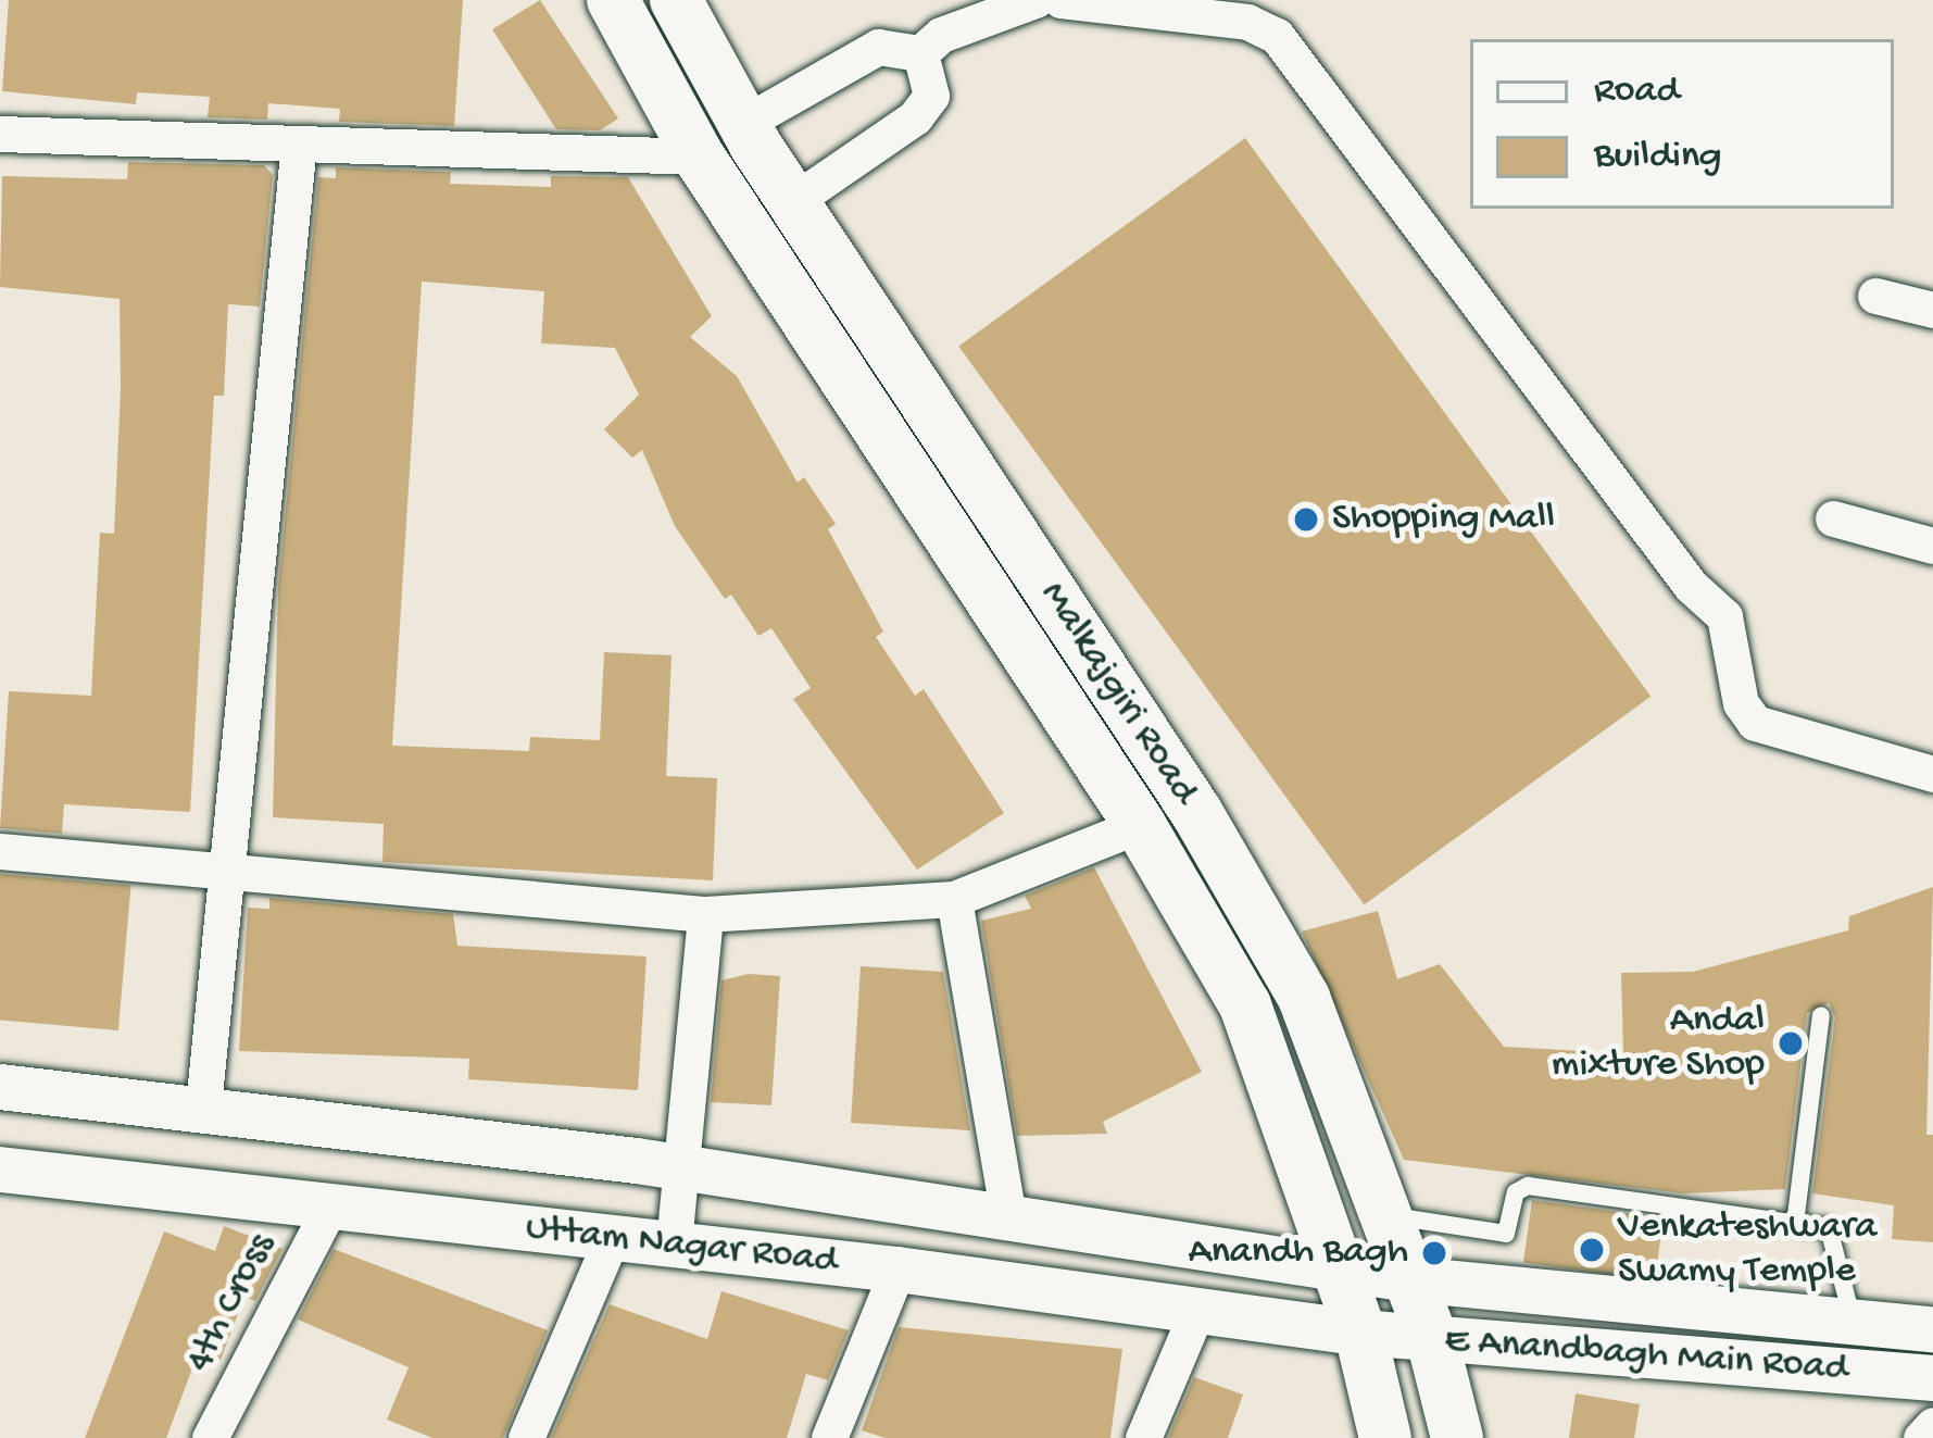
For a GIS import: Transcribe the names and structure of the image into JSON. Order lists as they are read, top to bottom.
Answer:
{
  "streets": {
    "main road": ["Malkajgiri Road"],
    "street": ["Uttam Nagar Road", "4th Cross", "E Anandbagh Main Road"]
  },
  "crossings": [
    ["Malkajgiri Road", "Uttam Nagar Road"],
    ["Malkajgiri Road", "E Anandbagh Main Road"],
    ["Uttam Nagar Road", "4th Cross"],
    ["Uttam Nagar Road", "E Anandbagh Main Road"]
  ],
  "places": [
    "Shopping Mall",
    "Andal mixture Shop",
    "Venkateshwara Swamy Temple",
    "Anandh Bagh"
  ],
  "legend": ["Road", "Building"]
}
